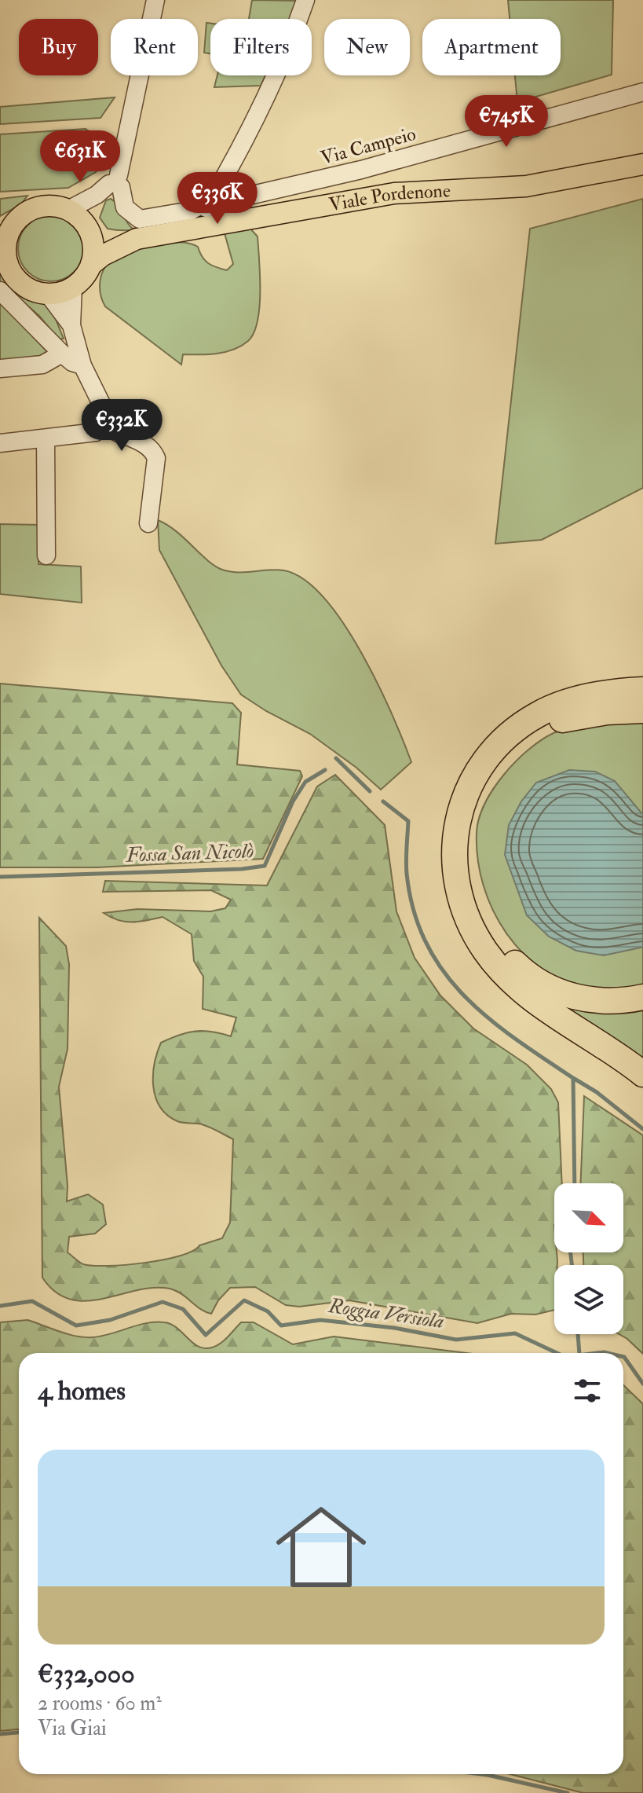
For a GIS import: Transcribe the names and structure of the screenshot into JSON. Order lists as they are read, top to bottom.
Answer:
{
  "streets": {
    "main road": ["Viale Pordenone"],
    "street": ["Via Campeio"]
  },
  "crossings": [
    ["Via Campeio", "Viale Pordenone"]
  ],
  "water": ["Fossa San Nicolò", "Roggia Versiola"],
  "north": "bottom right",
  "page": {
    "chip": [
      "Buy",
      "Rent",
      "Filters",
      "New",
      "Apartment"
    ],
    "price": [
      "€745K",
      "€631K",
      "€336K",
      "€332K"
    ],
    "heading": "4 homes",
    "list": [
      {
        "name": "€332,000",
        "note": "2 rooms · 60 m² · Via Giai"
      }
    ]
  }
}
